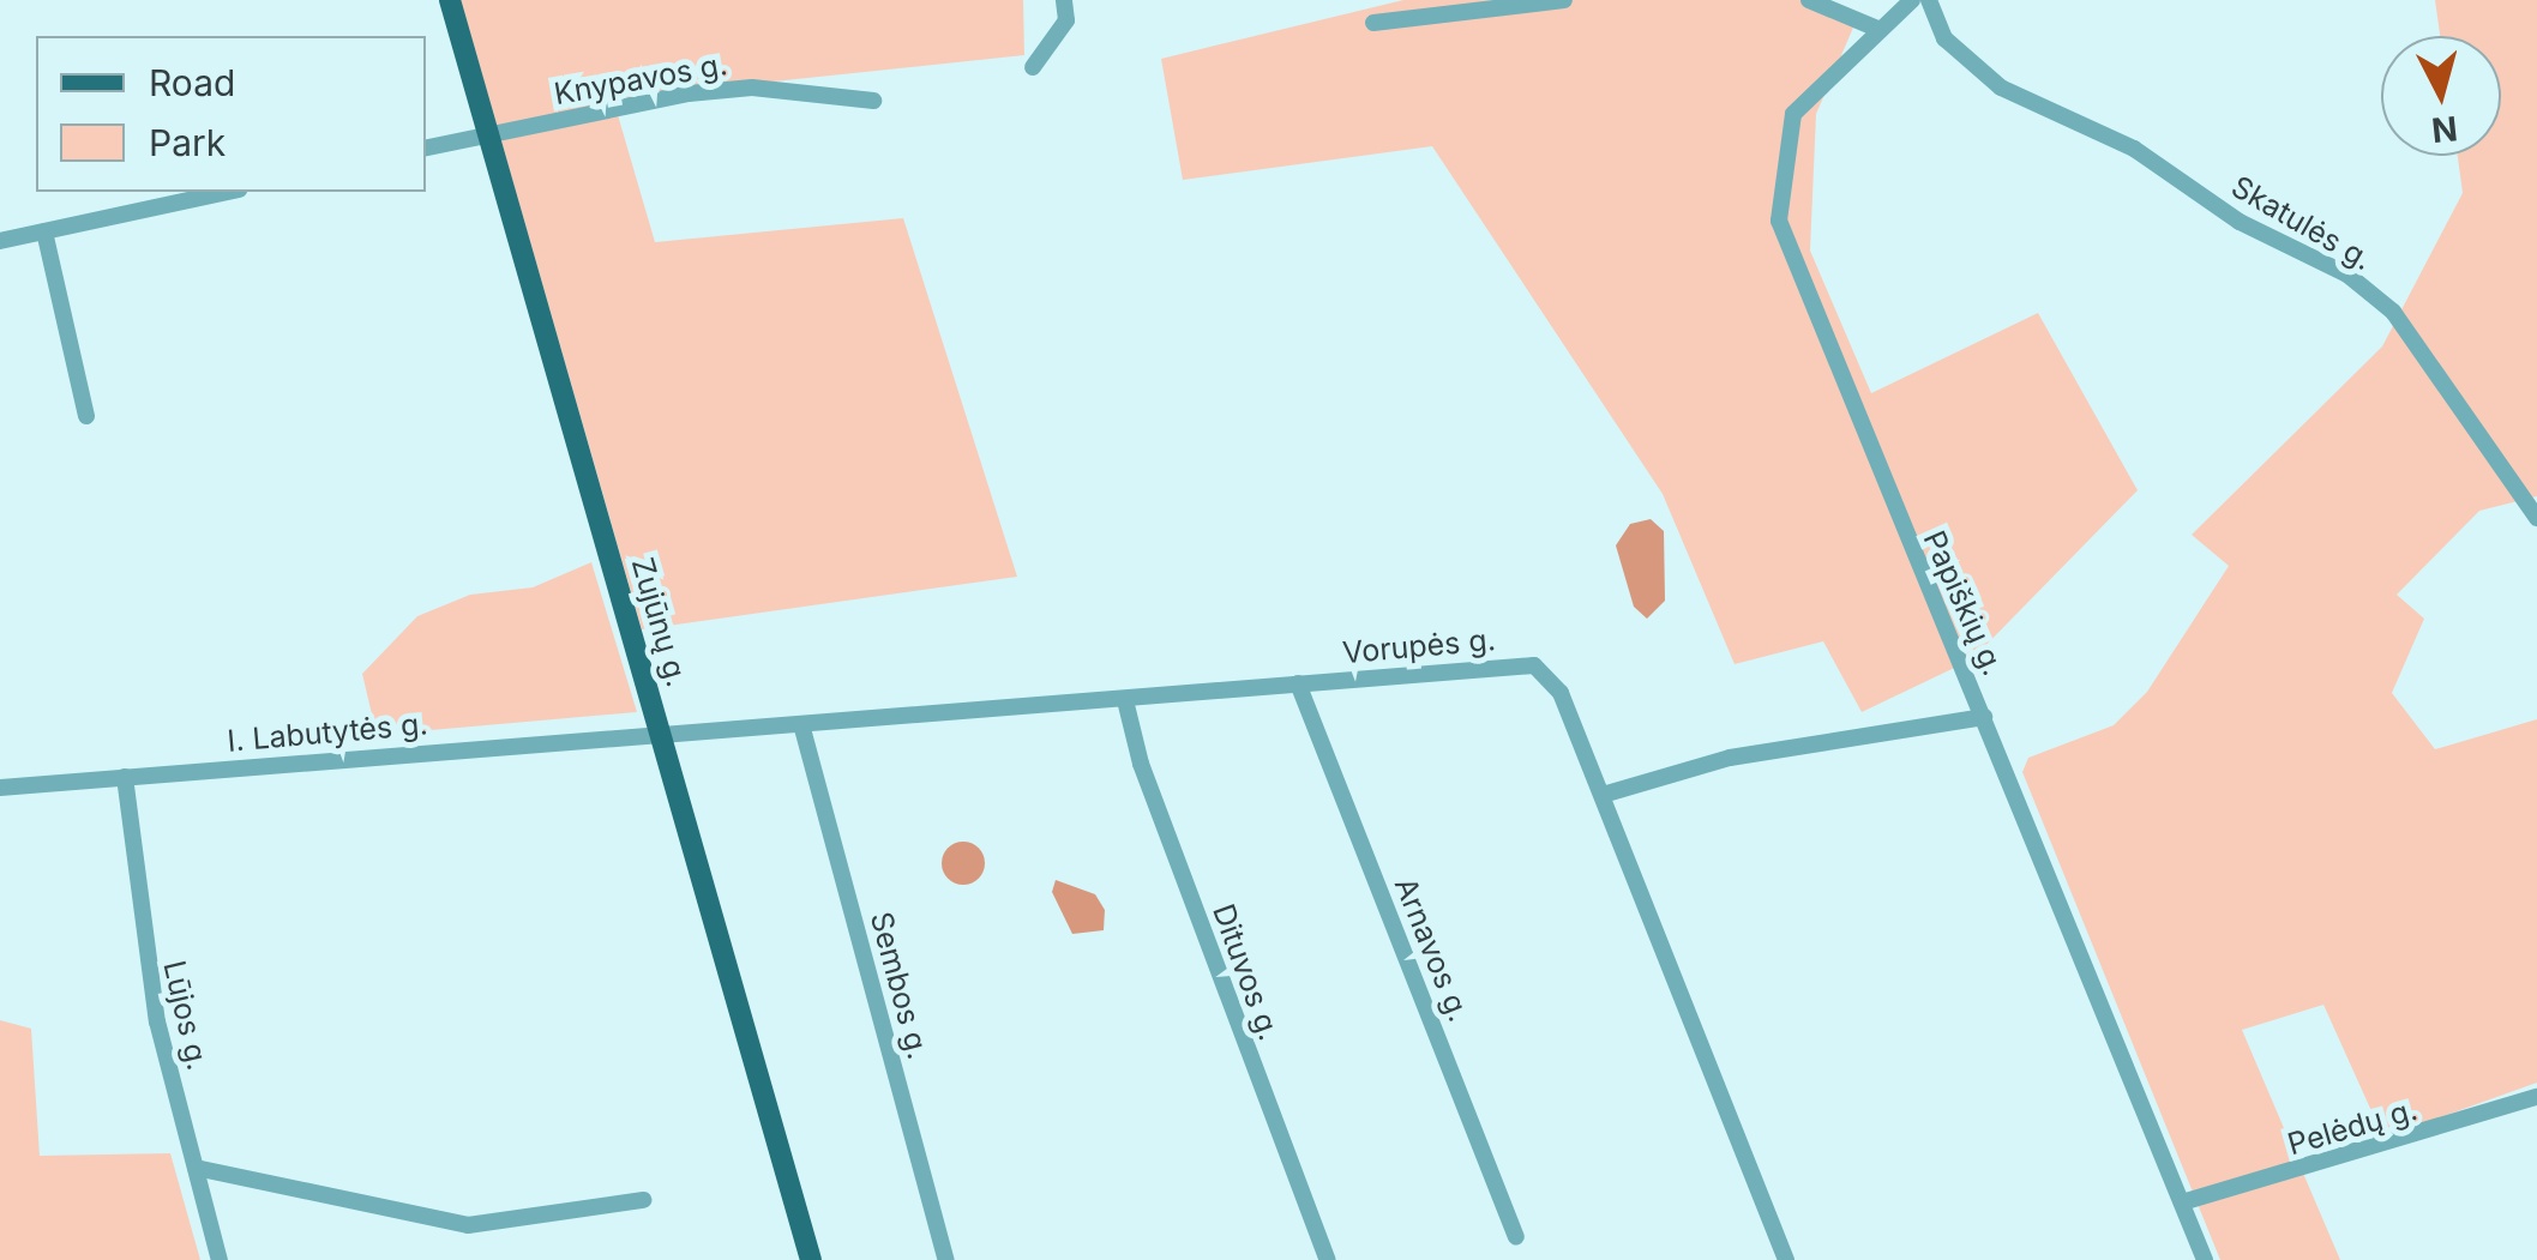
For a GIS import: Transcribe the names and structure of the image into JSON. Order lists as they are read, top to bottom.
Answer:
{
  "streets": {
    "main road": ["Zujūnų g."],
    "street": [
      "Knypavos g.",
      "Skatulės g.",
      "Papiškių g.",
      "Vorupės g.",
      "I. Labutytės g.",
      "Arnavos g.",
      "Dituvos g.",
      "Sembos g.",
      "Lūjos g.",
      "Pelėdų g."
    ]
  },
  "crossings": [
    ["Knypavos g.", "Zujūnų g."],
    ["Papiškių g.", "Pelėdų g."],
    ["Zujūnų g.", "Vorupės g."],
    ["Zujūnų g.", "I. Labutytės g."],
    ["Vorupės g.", "I. Labutytės g."],
    ["Vorupės g.", "Arnavos g."],
    ["Vorupės g.", "Dituvos g."],
    ["Vorupės g.", "Sembos g."],
    ["I. Labutytės g.", "Lūjos g."]
  ],
  "legend": ["Road", "Park"],
  "north": "bottom"
}
